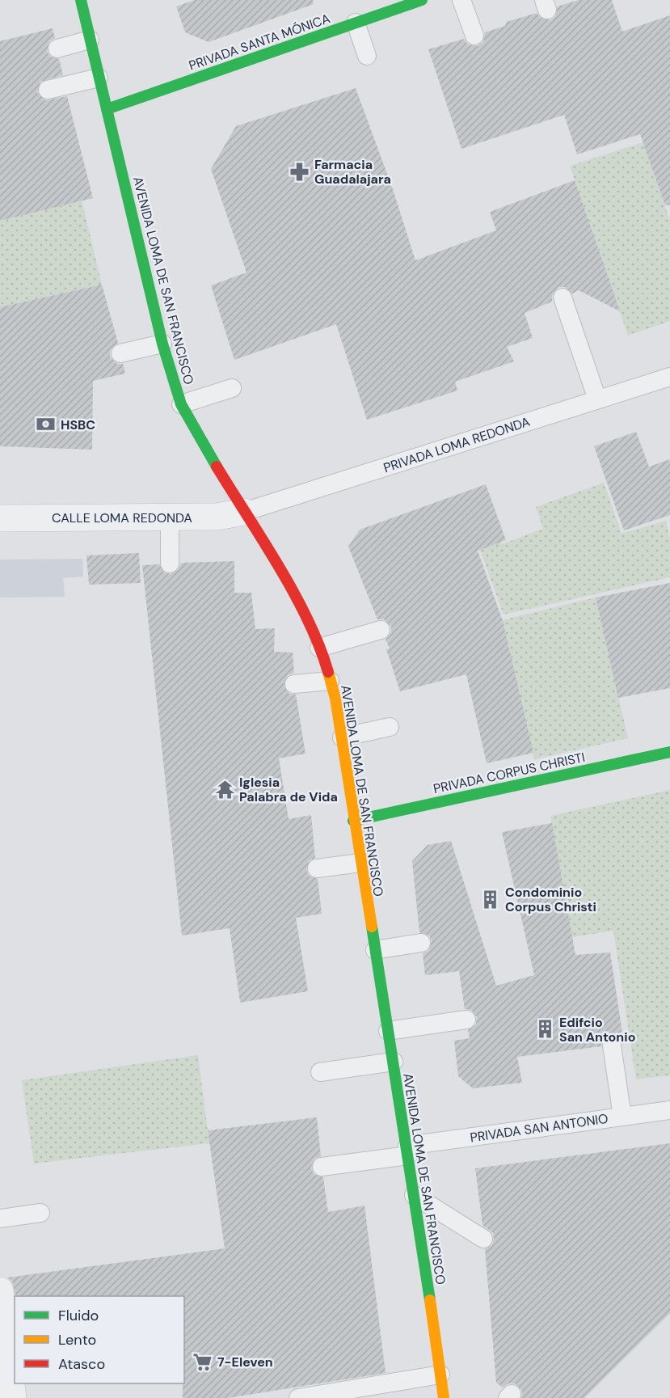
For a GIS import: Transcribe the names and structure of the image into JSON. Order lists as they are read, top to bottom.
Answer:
{
  "streets": {
    "street": [
      "PRIVADA SANTA MÓNICA",
      "AVENIDA LOMA DE SAN FRANCISCO",
      "CALLE LOMA REDONDA",
      "PRIVADA CORPUS CHRISTI"
    ],
    "lane": ["PRIVADA LOMA REDONDA", "PRIVADA SAN ANTONIO"]
  },
  "crossings": [
    ["PRIVADA SANTA MÓNICA", "AVENIDA LOMA DE SAN FRANCISCO"],
    ["AVENIDA LOMA DE SAN FRANCISCO", "PRIVADA LOMA REDONDA"],
    ["AVENIDA LOMA DE SAN FRANCISCO", "CALLE LOMA REDONDA"],
    ["AVENIDA LOMA DE SAN FRANCISCO", "PRIVADA CORPUS CHRISTI"],
    ["AVENIDA LOMA DE SAN FRANCISCO", "PRIVADA SAN ANTONIO"],
    ["PRIVADA LOMA REDONDA", "CALLE LOMA REDONDA"]
  ],
  "places": {
    "pharmacy": ["Farmacia Guadalajara"],
    "bank": ["HSBC"],
    "temple": ["Iglesia Palabra de Vida"],
    "building": ["Condominio Corpus Christi", "Edifcio San Antonio"],
    "supermarket": ["7-Eleven"]
  },
  "legend": ["Fluido", "Lento", "Atasco"]
}
